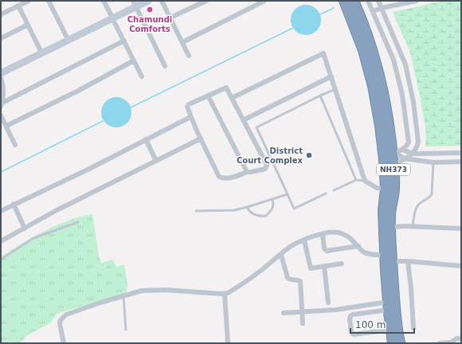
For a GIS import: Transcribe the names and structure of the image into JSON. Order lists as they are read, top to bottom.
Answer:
{
  "streets": {
    "highway": ["NH373"]
  },
  "places": ["Chamundi Comforts", "District Court Complex"],
  "scale_bar": "100 m"
}
